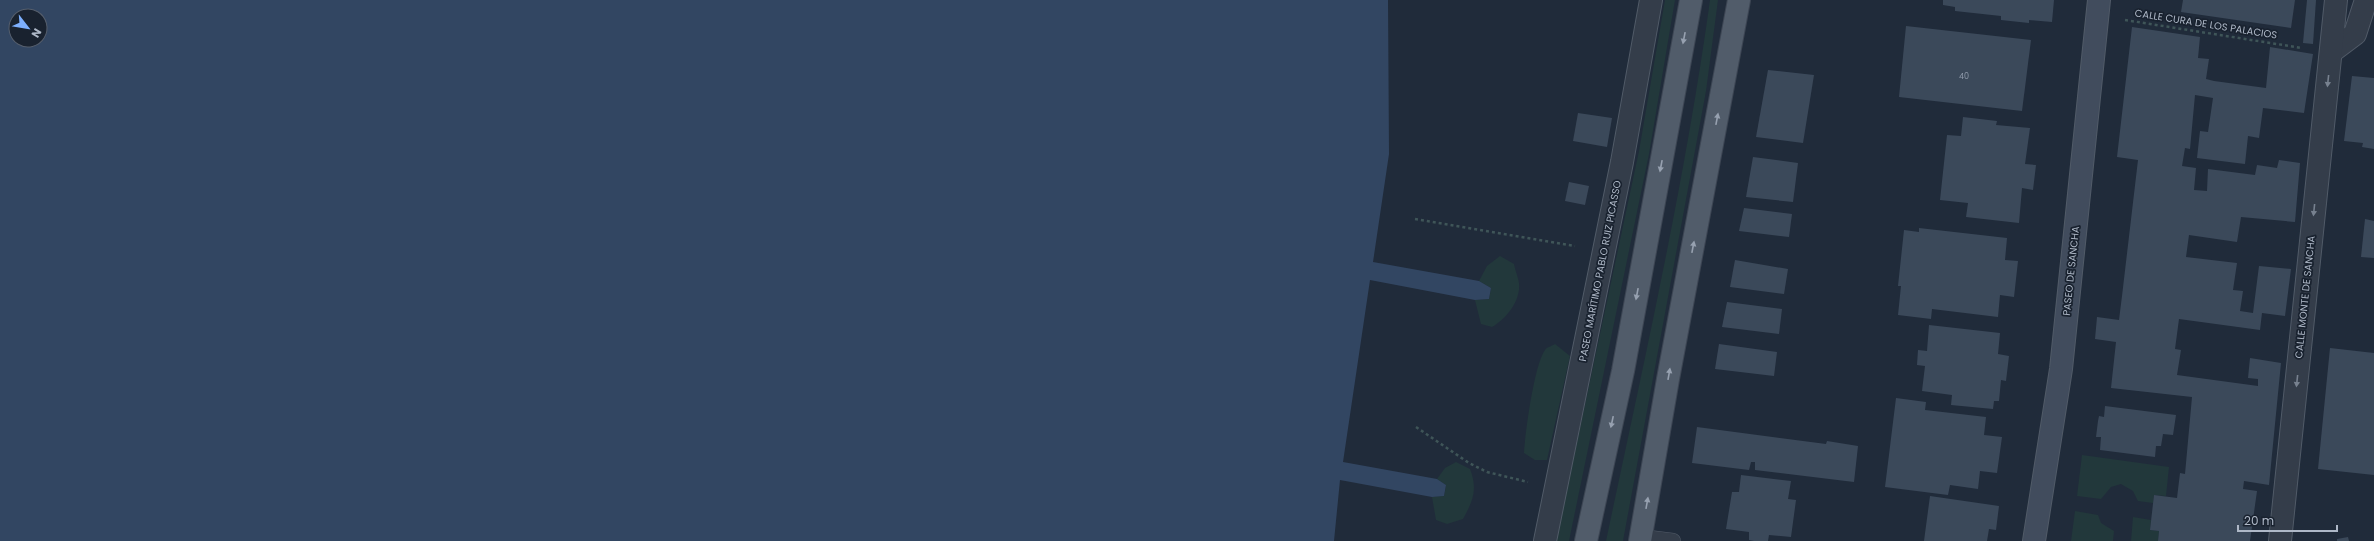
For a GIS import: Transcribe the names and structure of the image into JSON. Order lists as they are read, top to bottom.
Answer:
{
  "streets": {
    "main road": ["PASEO DE SANCHA"],
    "street": ["PASEO MARÍTIMO PABLO RUIZ PICASSO", "CALLE MONTE DE SANCHA"],
    "path": ["CALLE CURA DE LOS PALACIOS"]
  },
  "crossings": [
    ["CALLE CURA DE LOS PALACIOS", "PASEO DE SANCHA"]
  ],
  "one_way": ["CALLE MONTE DE SANCHA"],
  "house_numbers": ["40"],
  "scale_bar": "20 m",
  "north": "bottom right"
}
